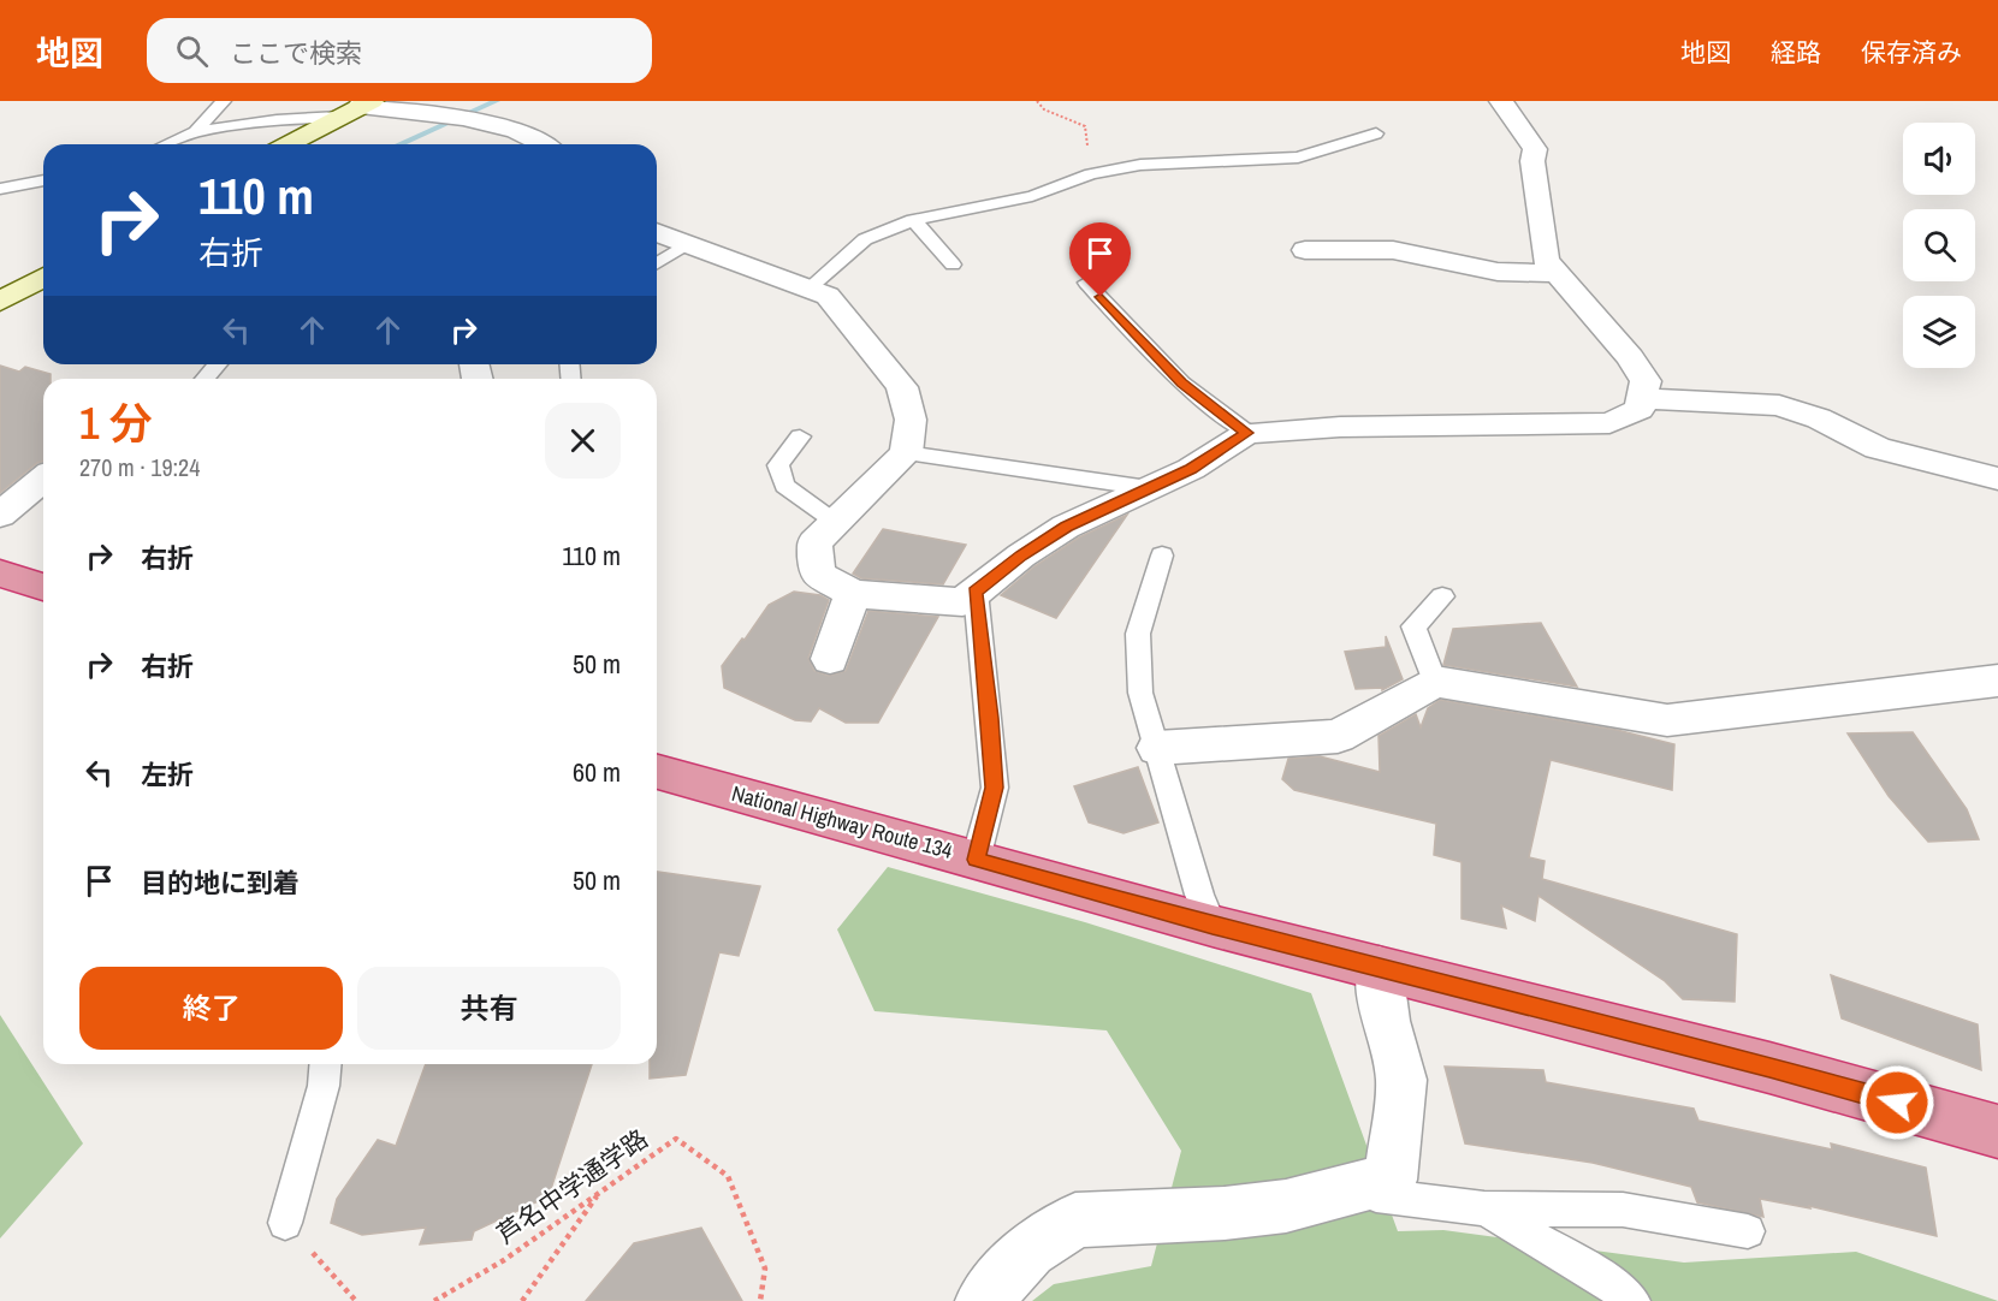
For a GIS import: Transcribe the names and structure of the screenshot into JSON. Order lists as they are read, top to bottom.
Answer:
{
  "streets": {
    "highway": ["National Highway Route 134"],
    "path": ["芦名中学通学路"]
  },
  "page": {
    "header": "地図",
    "search": "ここで検索",
    "nav": ["地図", "経路", "保存済み"],
    "turn": ["110 m", "右折"],
    "heading": ["1 分", "270 m · 19:24"],
    "list": [
      {
        "name": "右折",
        "value": "110 m"
      },
      {
        "name": "右折",
        "value": "50 m"
      },
      {
        "name": "左折",
        "value": "60 m"
      },
      {
        "name": "目的地に到着",
        "value": "50 m"
      }
    ],
    "buttons": ["終了", "共有"]
  }
}
